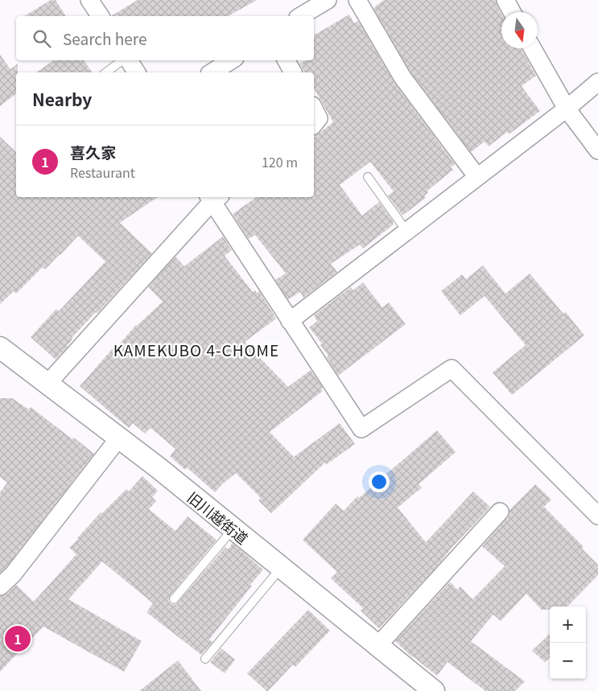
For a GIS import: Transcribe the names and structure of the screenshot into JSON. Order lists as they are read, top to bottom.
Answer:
{
  "streets": {
    "street": ["旧川越街道"]
  },
  "districts": ["KAMEKUBO 4-CHOME"],
  "north": "bottom",
  "page": {
    "search": "Search here",
    "heading": "Nearby",
    "list": [
      {
        "mark": "1",
        "name": "喜久家",
        "note": "Restaurant",
        "value": "120 m"
      }
    ],
    "map_buttons": ["+", "−"],
    "pins": "1"
  }
}
